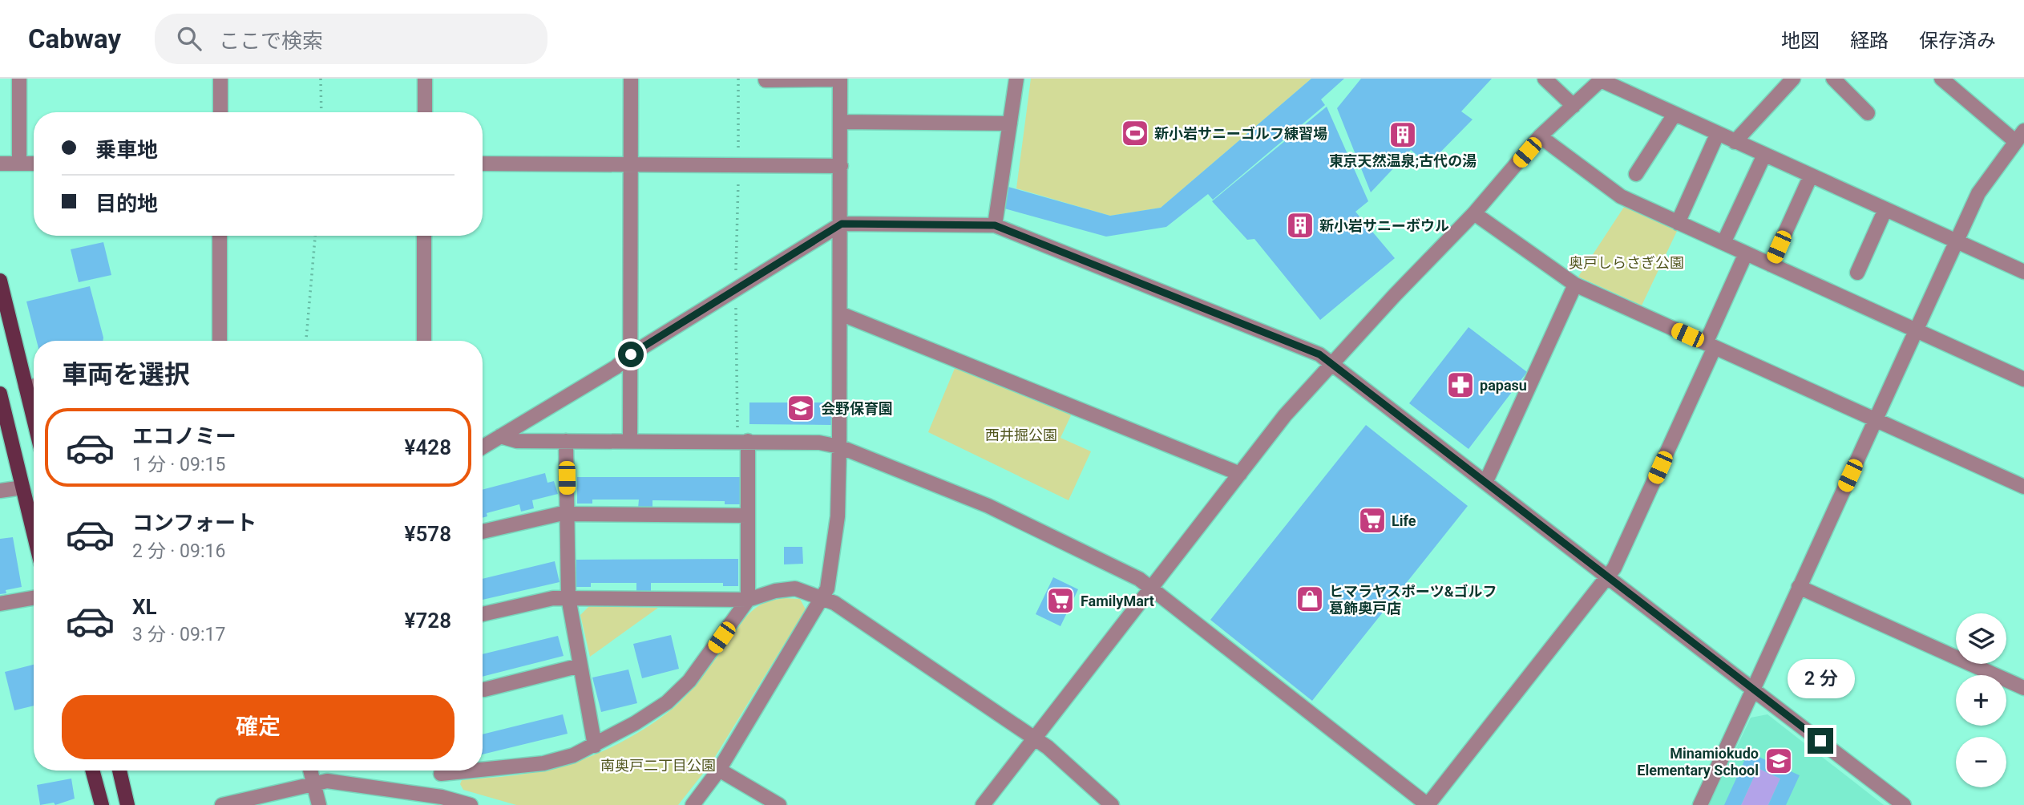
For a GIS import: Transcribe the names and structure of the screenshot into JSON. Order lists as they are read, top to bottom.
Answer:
{
  "parks": ["奥戸しらさぎ公園", "西井掘公園", "南奥戸二丁目公園"],
  "places": {
    "sports": ["新小岩サニーゴルフ練習場"],
    "building": ["東京天然温泉;古代の湯", "新小岩サニーボウル"],
    "pharmacy": ["papasu"],
    "school or university": ["会野保育園", "Minamiokudo Elementary School"],
    "supermarket": ["Life", "FamilyMart"],
    "shop": ["ヒマラヤスポーツ&ゴルフ 葛飾奥戸店"]
  },
  "page": {
    "header": "Cabway",
    "search": "ここで検索",
    "nav": ["地図", "経路", "保存済み"],
    "banner": ["乗車地", "目的地"],
    "heading": "車両を選択",
    "list": [
      {
        "name": "エコノミー",
        "note": "1 分 · 09:15",
        "value": "¥428"
      },
      {
        "name": "コンフォート",
        "note": "2 分 · 09:16",
        "value": "¥578"
      },
      {
        "name": "XL",
        "note": "3 分 · 09:17",
        "value": "¥728"
      }
    ],
    "map_buttons": ["+", "−"],
    "bubble": "2 分",
    "buttons": "確定"
  }
}
